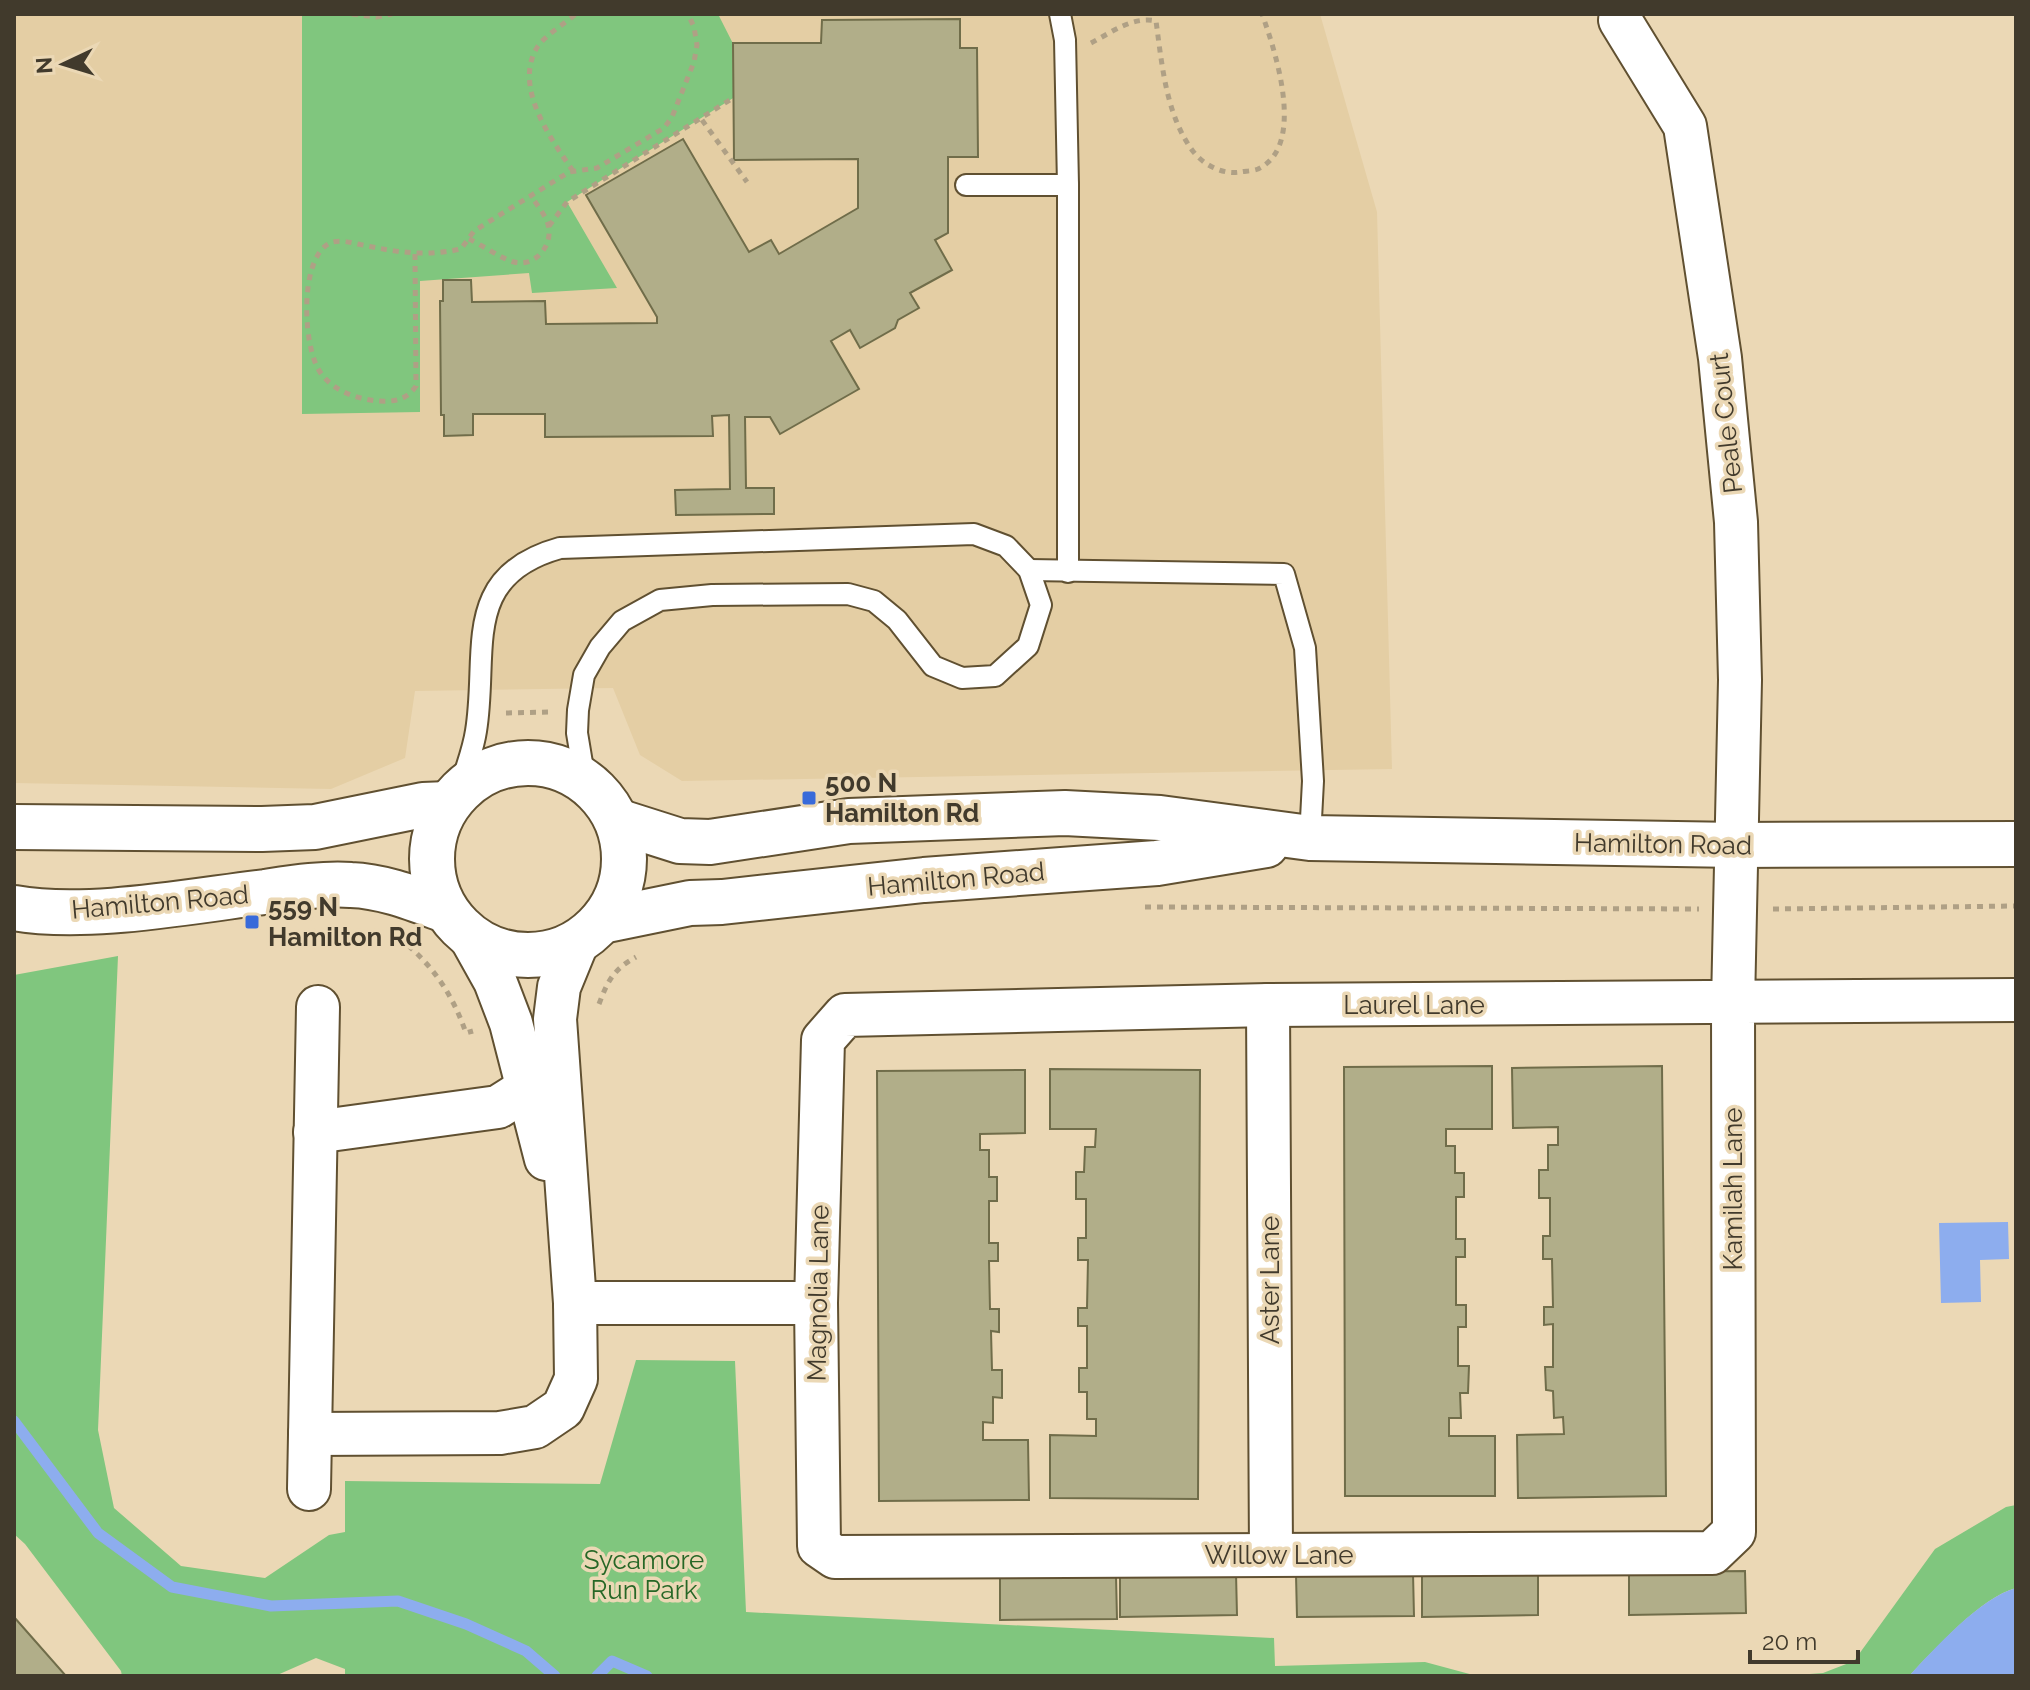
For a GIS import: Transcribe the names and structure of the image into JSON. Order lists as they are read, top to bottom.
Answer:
{
  "streets": {
    "main road": ["Hamilton Road"],
    "street": [
      "Peale Court",
      "Laurel Lane",
      "Kamilah Lane",
      "Aster Lane",
      "Magnolia Lane",
      "Willow Lane"
    ]
  },
  "crossings": [
    ["Peale Court", "Hamilton Road"],
    ["Peale Court", "Kamilah Lane"],
    ["Hamilton Road", "Kamilah Lane"],
    ["Laurel Lane", "Kamilah Lane"],
    ["Laurel Lane", "Aster Lane"],
    ["Laurel Lane", "Magnolia Lane"],
    ["Kamilah Lane", "Willow Lane"],
    ["Aster Lane", "Willow Lane"],
    ["Magnolia Lane", "Willow Lane"]
  ],
  "parks": ["Sycamore Run Park"],
  "places": {
    "transit": ["500 N Hamilton Rd", "559 N Hamilton Rd"]
  },
  "scale_bar": "20 m",
  "north": "left"
}
